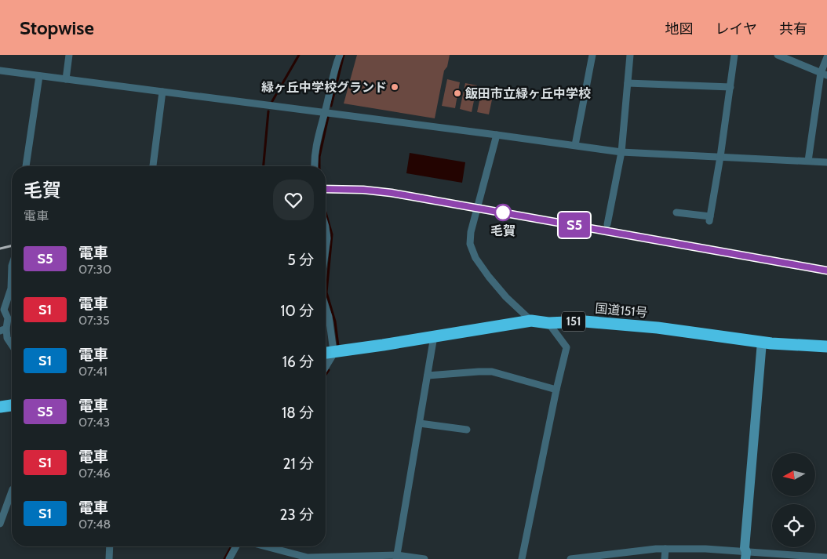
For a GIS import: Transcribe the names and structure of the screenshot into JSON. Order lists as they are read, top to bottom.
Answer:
{
  "streets": {
    "highway": ["国道151号", "151"]
  },
  "places": ["緑ヶ丘中学校グランド", "飯田市立緑ヶ丘中学校", "毛賀"],
  "north": "left",
  "page": {
    "header": "Stopwise",
    "nav": ["地図", "レイヤ", "共有"],
    "on_map": "S5",
    "heading": ["毛賀", "電車"],
    "list": [
      {
        "mark": "S5",
        "name": "電車",
        "note": "07:30",
        "value": "5 分"
      },
      {
        "mark": "S1",
        "name": "電車",
        "note": "07:35",
        "value": "10 分"
      },
      {
        "mark": "S1",
        "name": "電車",
        "note": "07:41",
        "value": "16 分"
      },
      {
        "mark": "S5",
        "name": "電車",
        "note": "07:43",
        "value": "18 分"
      },
      {
        "mark": "S1",
        "name": "電車",
        "note": "07:46",
        "value": "21 分"
      },
      {
        "mark": "S1",
        "name": "電車",
        "note": "07:48",
        "value": "23 分"
      }
    ]
  }
}
